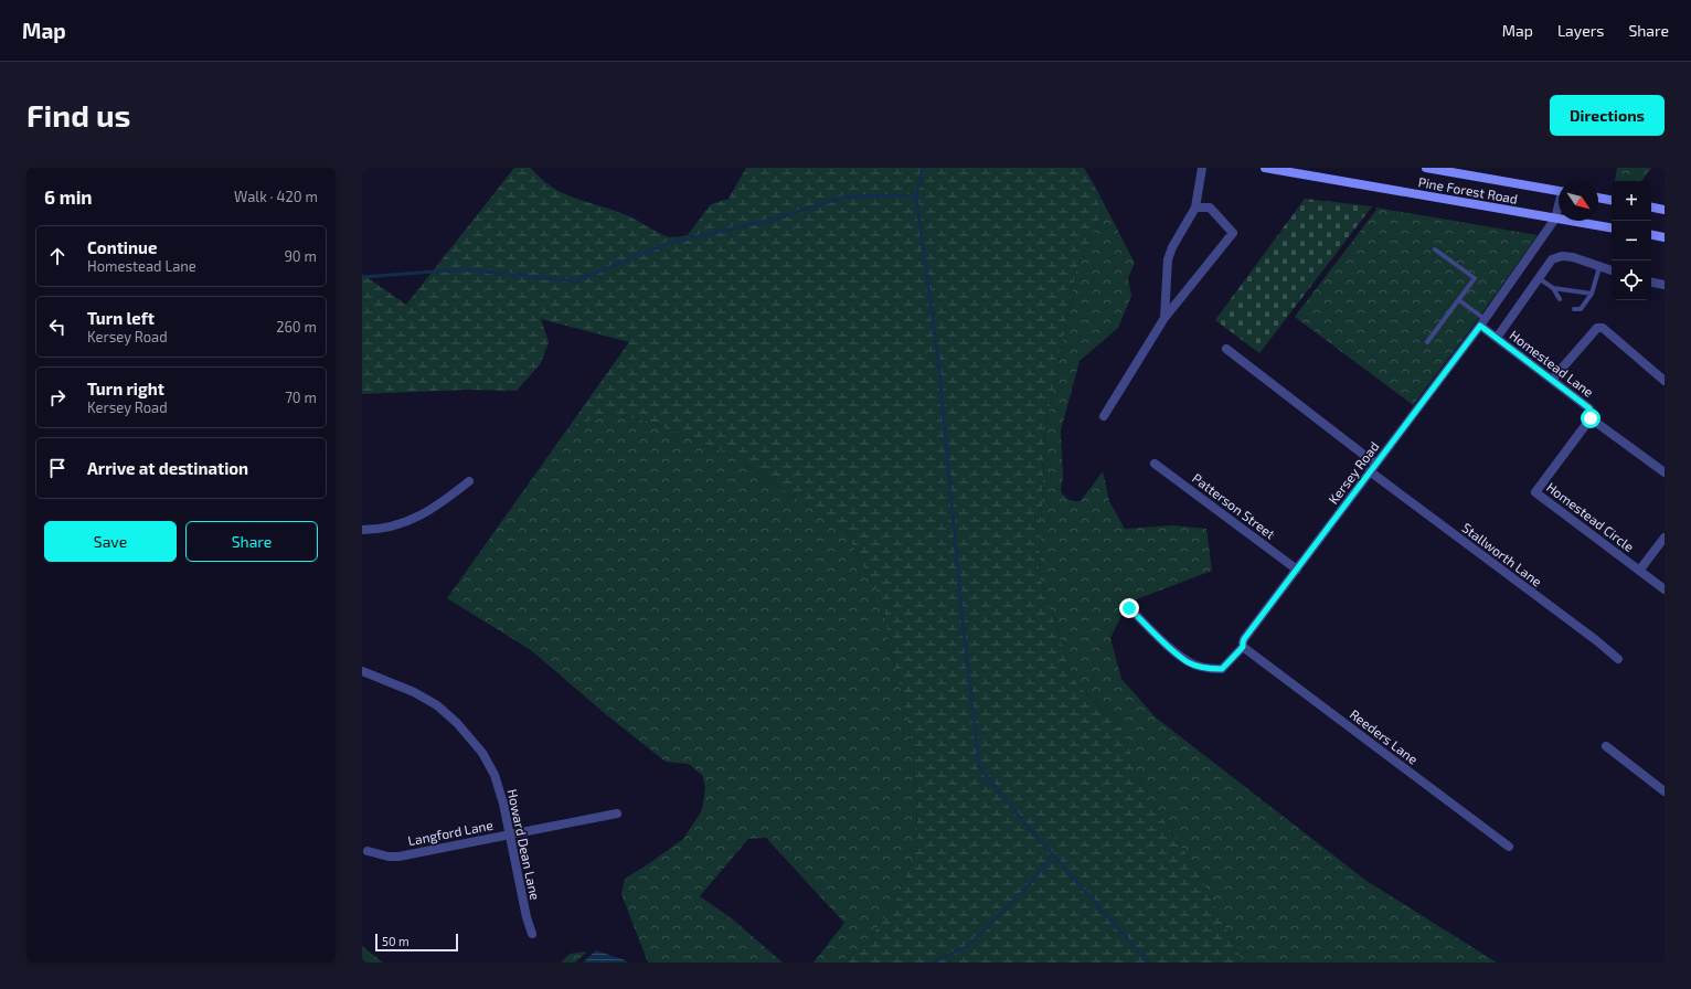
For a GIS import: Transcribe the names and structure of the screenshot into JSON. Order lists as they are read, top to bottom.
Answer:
{
  "streets": {
    "main road": ["Pine Forest Road"],
    "street": [
      "Homestead Lane",
      "Kersey Road",
      "Patterson Street",
      "Homestead Circle",
      "Stallworth Lane",
      "Reeders Lane",
      "Langford Lane",
      "Howard Dean Lane"
    ]
  },
  "crossings": [
    ["Pine Forest Road", "Kersey Road"],
    ["Homestead Lane", "Kersey Road"],
    ["Homestead Lane", "Homestead Circle"],
    ["Kersey Road", "Patterson Street"],
    ["Kersey Road", "Stallworth Lane"],
    ["Kersey Road", "Reeders Lane"],
    ["Langford Lane", "Howard Dean Lane"]
  ],
  "scale_bar": "50 m",
  "north": "bottom right",
  "page": {
    "header": "Map",
    "nav": ["Map", "Layers", "Share"],
    "buttons": [
      "Directions",
      ["Save", "Share"]
    ],
    "title": "Find us",
    "heading": ["6 min", "Walk · 420 m"],
    "map_buttons": ["+", "−"],
    "list": [
      ["Continue", "Homestead Lane", "90 m"],
      ["Turn left", "Kersey Road", "260 m"],
      ["Turn right", "Kersey Road", "70 m"],
      "Arrive at destination"
    ],
    "scale": "50 m"
  }
}
